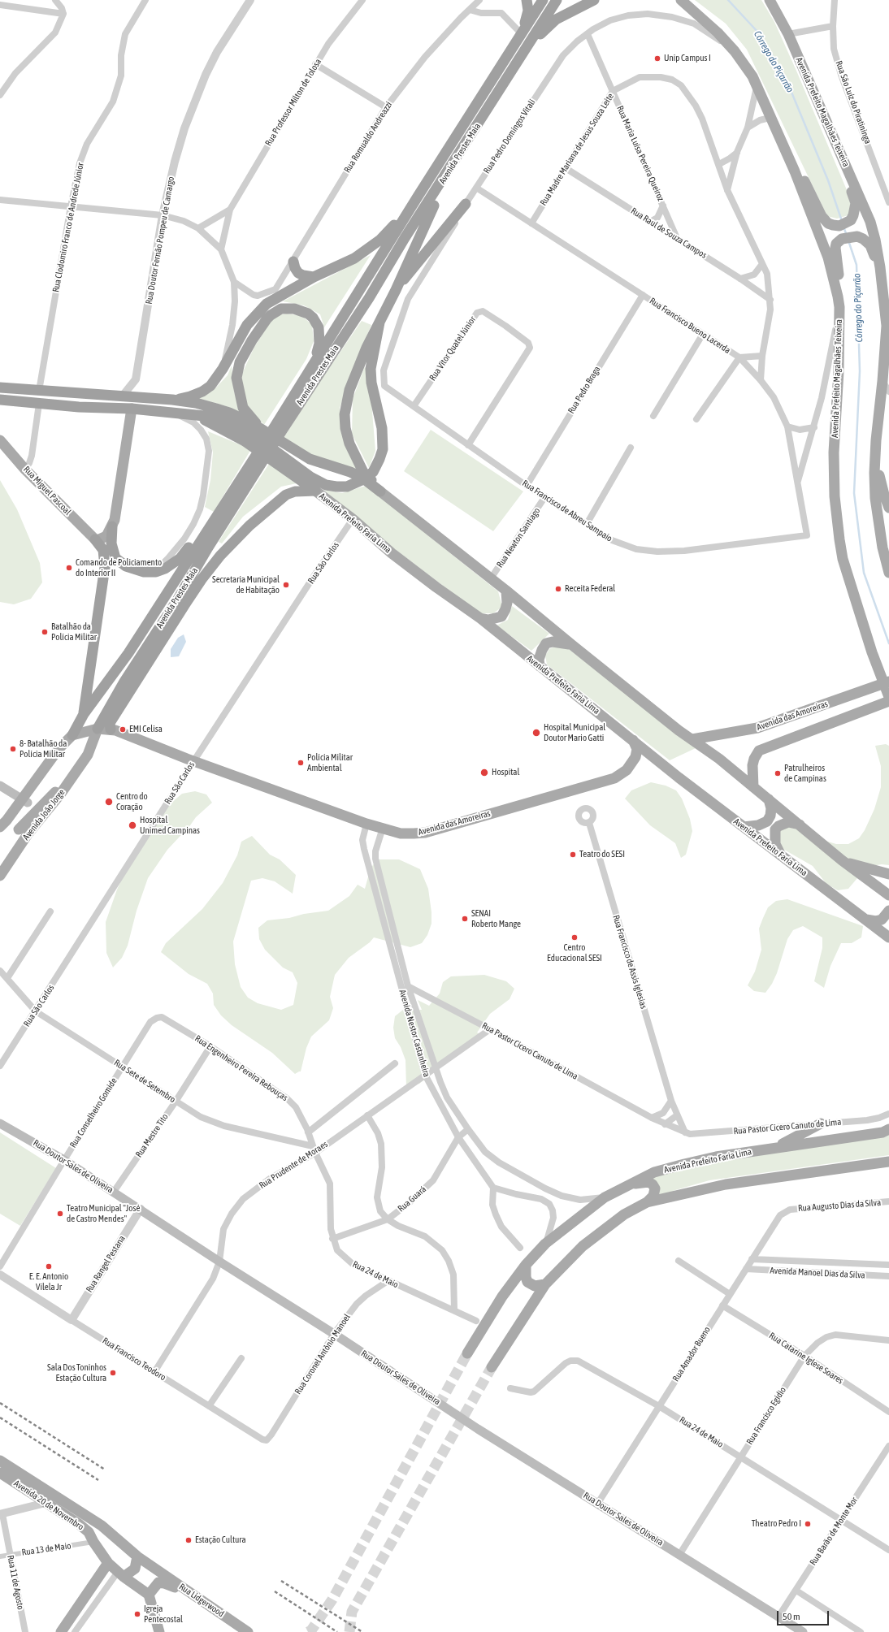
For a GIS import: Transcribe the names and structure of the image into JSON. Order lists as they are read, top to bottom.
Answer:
{
  "streets": {
    "highway": ["Avenida Prestes Maia"],
    "main road": [
      "Avenida Prefeito Magalhães Teixeira",
      "Rua Miguel Pascoal",
      "Avenida Prefeito Faria Lima",
      "Avenida das Amoreiras",
      "Avenida João Jorge",
      "Rua Doutor Sales de Oliveira",
      "Avenida 20 de Novembro",
      "Rua Lidgerwood"
    ],
    "street": [
      "Rua Professor Milton de Tolosa",
      "Rua São Luíz do Piratininga",
      "Rua Pedro Domingos Vitali",
      "Rua Romualdo Andreazzi",
      "Rua Madre Mariana de Jesus Souza Leite",
      "Rua Maria Luísa Pereira Queiroz",
      "Rua Clodomiro Franco de Andrede Júnior",
      "Rua Raul de Souza Campos",
      "Rua Doutor Fernão Pompeu de Camargo",
      "Rua Francisco Bueno Lacerda",
      "Rua Vitor Quatel Júnior",
      "Rua Pedro Braga",
      "Rua Francisco de Abreu Sampaio",
      "Rua Newton Santiago",
      "Rua São Carlos",
      "Rua Francisco de Assis Iglesias",
      "Avenida Nestor Castanheira",
      "Rua Pastor Cícero Canuto de Lima",
      "Rua Engenheiro Pereira Rebouças",
      "Rua Sete de Setembro",
      "Rua Conselheiro Gomide",
      "Rua Mestre Tito",
      "Rua Prudente de Moraes",
      "Rua Guará",
      "Rua Augusto Dias da Silva",
      "Rua Rangel Pestana",
      "Avenida Manoel Dias da Silva",
      "Rua 24 de Maio",
      "Rua Coronel Antônio Manoel",
      "Rua Amador Bueno",
      "Rua Catarine Iglese Soares",
      "Rua Francisco Teodoro",
      "Rua Francisco Egídio",
      "Rua Barão de Monte Mor",
      "Rua 13 de Maio",
      "Rua 11 de Agosto"
    ]
  },
  "crossings": [
    ["Avenida Prefeito Magalhães Teixeira", "Rua Pedro Domingos Vitali"],
    ["Rua Pedro Domingos Vitali", "Rua Maria Luísa Pereira Queiroz"],
    ["Rua Pedro Domingos Vitali", "Rua Francisco Bueno Lacerda"],
    ["Rua Pedro Domingos Vitali", "Rua Francisco de Abreu Sampaio"],
    ["Rua Madre Mariana de Jesus Souza Leite", "Rua Maria Luísa Pereira Queiroz"],
    ["Rua Madre Mariana de Jesus Souza Leite", "Rua Raul de Souza Campos"],
    ["Rua Madre Mariana de Jesus Souza Leite", "Rua Francisco Bueno Lacerda"],
    ["Avenida Prestes Maia", "Avenida João Jorge"],
    ["Rua Maria Luísa Pereira Queiroz", "Rua Raul de Souza Campos"],
    ["Rua Francisco Bueno Lacerda", "Rua Pedro Braga"],
    ["Rua Francisco Bueno Lacerda", "Rua Francisco de Abreu Sampaio"],
    ["Rua Vitor Quatel Júnior", "Rua Francisco de Abreu Sampaio"],
    ["Rua Pedro Braga", "Rua Francisco de Abreu Sampaio"],
    ["Rua Francisco de Abreu Sampaio", "Rua Newton Santiago"],
    ["Avenida Prefeito Faria Lima", "Rua São Carlos"],
    ["Avenida Prefeito Faria Lima", "Avenida das Amoreiras"],
    ["Avenida Prefeito Faria Lima", "Avenida Nestor Castanheira"],
    ["Rua São Carlos", "Avenida das Amoreiras"],
    ["Rua São Carlos", "Rua Sete de Setembro"],
    ["Avenida das Amoreiras", "Avenida Nestor Castanheira"],
    ["Avenida Nestor Castanheira", "Rua Pastor Cícero Canuto de Lima"],
    ["Avenida Nestor Castanheira", "Rua Prudente de Moraes"],
    ["Avenida Nestor Castanheira", "Rua Guará"],
    ["Rua Pastor Cícero Canuto de Lima", "Rua Prudente de Moraes"],
    ["Rua Engenheiro Pereira Rebouças", "Rua Conselheiro Gomide"],
    ["Rua Engenheiro Pereira Rebouças", "Rua Mestre Tito"],
    ["Rua Engenheiro Pereira Rebouças", "Rua 24 de Maio"],
    ["Rua Sete de Setembro", "Rua Conselheiro Gomide"],
    ["Rua Sete de Setembro", "Rua Mestre Tito"],
    ["Rua Sete de Setembro", "Rua Prudente de Moraes"],
    ["Rua Sete de Setembro", "Rua 24 de Maio"],
    ["Rua Conselheiro Gomide", "Rua Doutor Sales de Oliveira"],
    ["Rua Mestre Tito", "Rua Doutor Sales de Oliveira"],
    ["Rua Prudente de Moraes", "Rua Doutor Sales de Oliveira"],
    ["Rua Prudente de Moraes", "Rua 24 de Maio"],
    ["Rua Prudente de Moraes", "Rua Francisco Teodoro"],
    ["Rua Doutor Sales de Oliveira", "Rua Rangel Pestana"],
    ["Rua Doutor Sales de Oliveira", "Rua Coronel Antônio Manoel"],
    ["Rua Doutor Sales de Oliveira", "Rua Amador Bueno"],
    ["Rua Doutor Sales de Oliveira", "Rua Francisco Egídio"],
    ["Rua Doutor Sales de Oliveira", "Rua Barão de Monte Mor"],
    ["Rua Guará", "Rua 24 de Maio"],
    ["Rua Augusto Dias da Silva", "Rua Amador Bueno"],
    ["Rua Rangel Pestana", "Rua Francisco Teodoro"],
    ["Avenida Manoel Dias da Silva", "Rua Amador Bueno"],
    ["Rua 24 de Maio", "Rua Coronel Antônio Manoel"],
    ["Rua 24 de Maio", "Rua Amador Bueno"],
    ["Rua 24 de Maio", "Rua Francisco Egídio"],
    ["Rua 24 de Maio", "Rua Barão de Monte Mor"],
    ["Rua Coronel Antônio Manoel", "Rua Francisco Teodoro"],
    ["Rua Amador Bueno", "Rua Catarine Iglese Soares"],
    ["Rua Catarine Iglese Soares", "Rua Francisco Egídio"],
    ["Avenida 20 de Novembro", "Rua 13 de Maio"],
    ["Avenida 20 de Novembro", "Rua Lidgerwood"],
    ["Rua 13 de Maio", "Rua 11 de Agosto"]
  ],
  "water": ["Córrego do Piçarrão"],
  "places": [
    "Unip Campus I",
    "Comando de Policiamento do Interior II",
    "Secretaria Municipal de Habitação",
    "Receita Federal",
    "Batalhão da Polícia Militar",
    "EMI Celisa",
    "Hospital Municipal Doutor Mario Gatti",
    "8- Batalhão da Polícia Militar",
    "Polícia Militar Ambiental",
    "Hospital",
    "Patrulheiros de Campinas",
    "Centro do Coração",
    "Hospital Unimed Campinas",
    "Teatro do SESI",
    "SENAI Roberto Mange",
    "Centro Educacional SESI",
    "Teatro Municipal \"José de Castro Mendes\"",
    "E. E. Antonio Vilela Jr",
    "Sala Dos Toninhos Estação Cultura",
    "Theatro Pedro I",
    "Estação Cultura",
    "Igreja Pentecostal"
  ],
  "scale_bar": "50 m"
}
